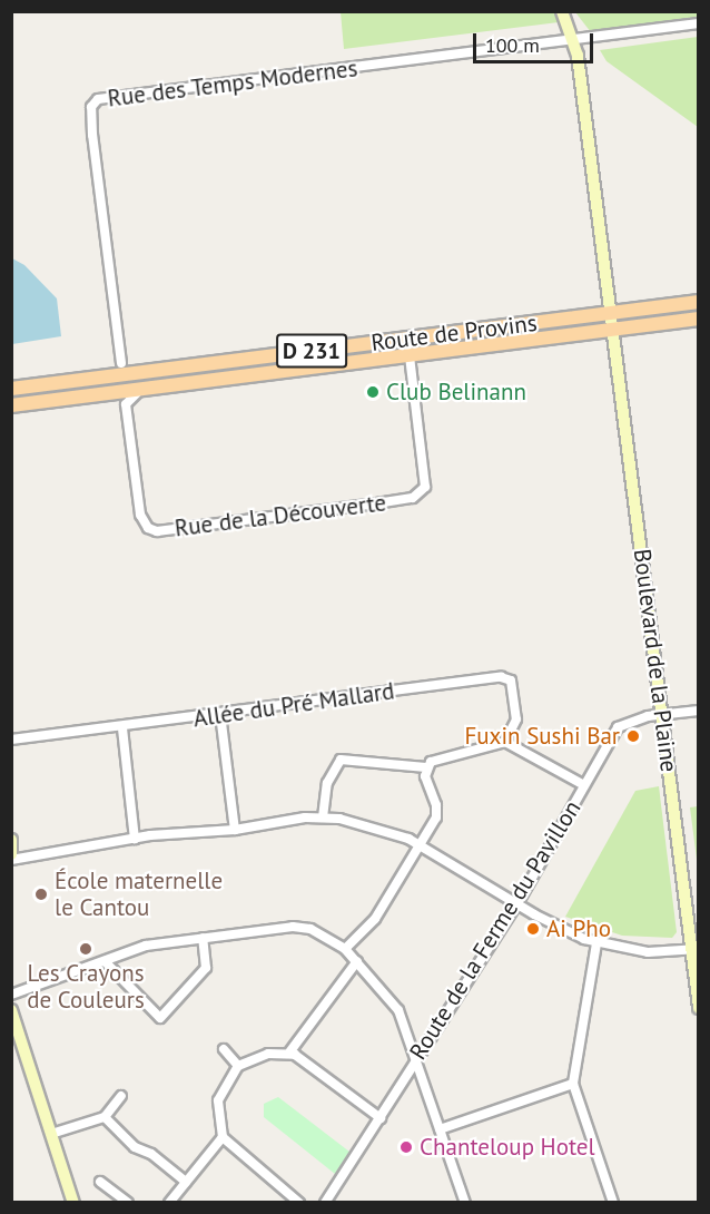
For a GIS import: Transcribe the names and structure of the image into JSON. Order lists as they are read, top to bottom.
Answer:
{
  "streets": {
    "main road": ["Route de Provins", "D 231", "Boulevard de la Plaine"],
    "street": [
      "Rue des Temps Modernes",
      "Rue de la Découverte",
      "Allée du Pré Mallard",
      "Route de la Ferme du Pavillon"
    ]
  },
  "crossings": [
    ["Rue des Temps Modernes", "Boulevard de la Plaine"],
    ["Route de Provins", "Rue de la Découverte"],
    ["Route de Provins", "Boulevard de la Plaine"],
    ["Boulevard de la Plaine", "Route de la Ferme du Pavillon"]
  ],
  "places": [
    "Club Belinann",
    "Fuxin Sushi Bar",
    "École maternelle le Cantou",
    "Ai Pho",
    "Les Crayons de Couleurs",
    "Chanteloup Hotel"
  ],
  "scale_bar": "100 m"
}
